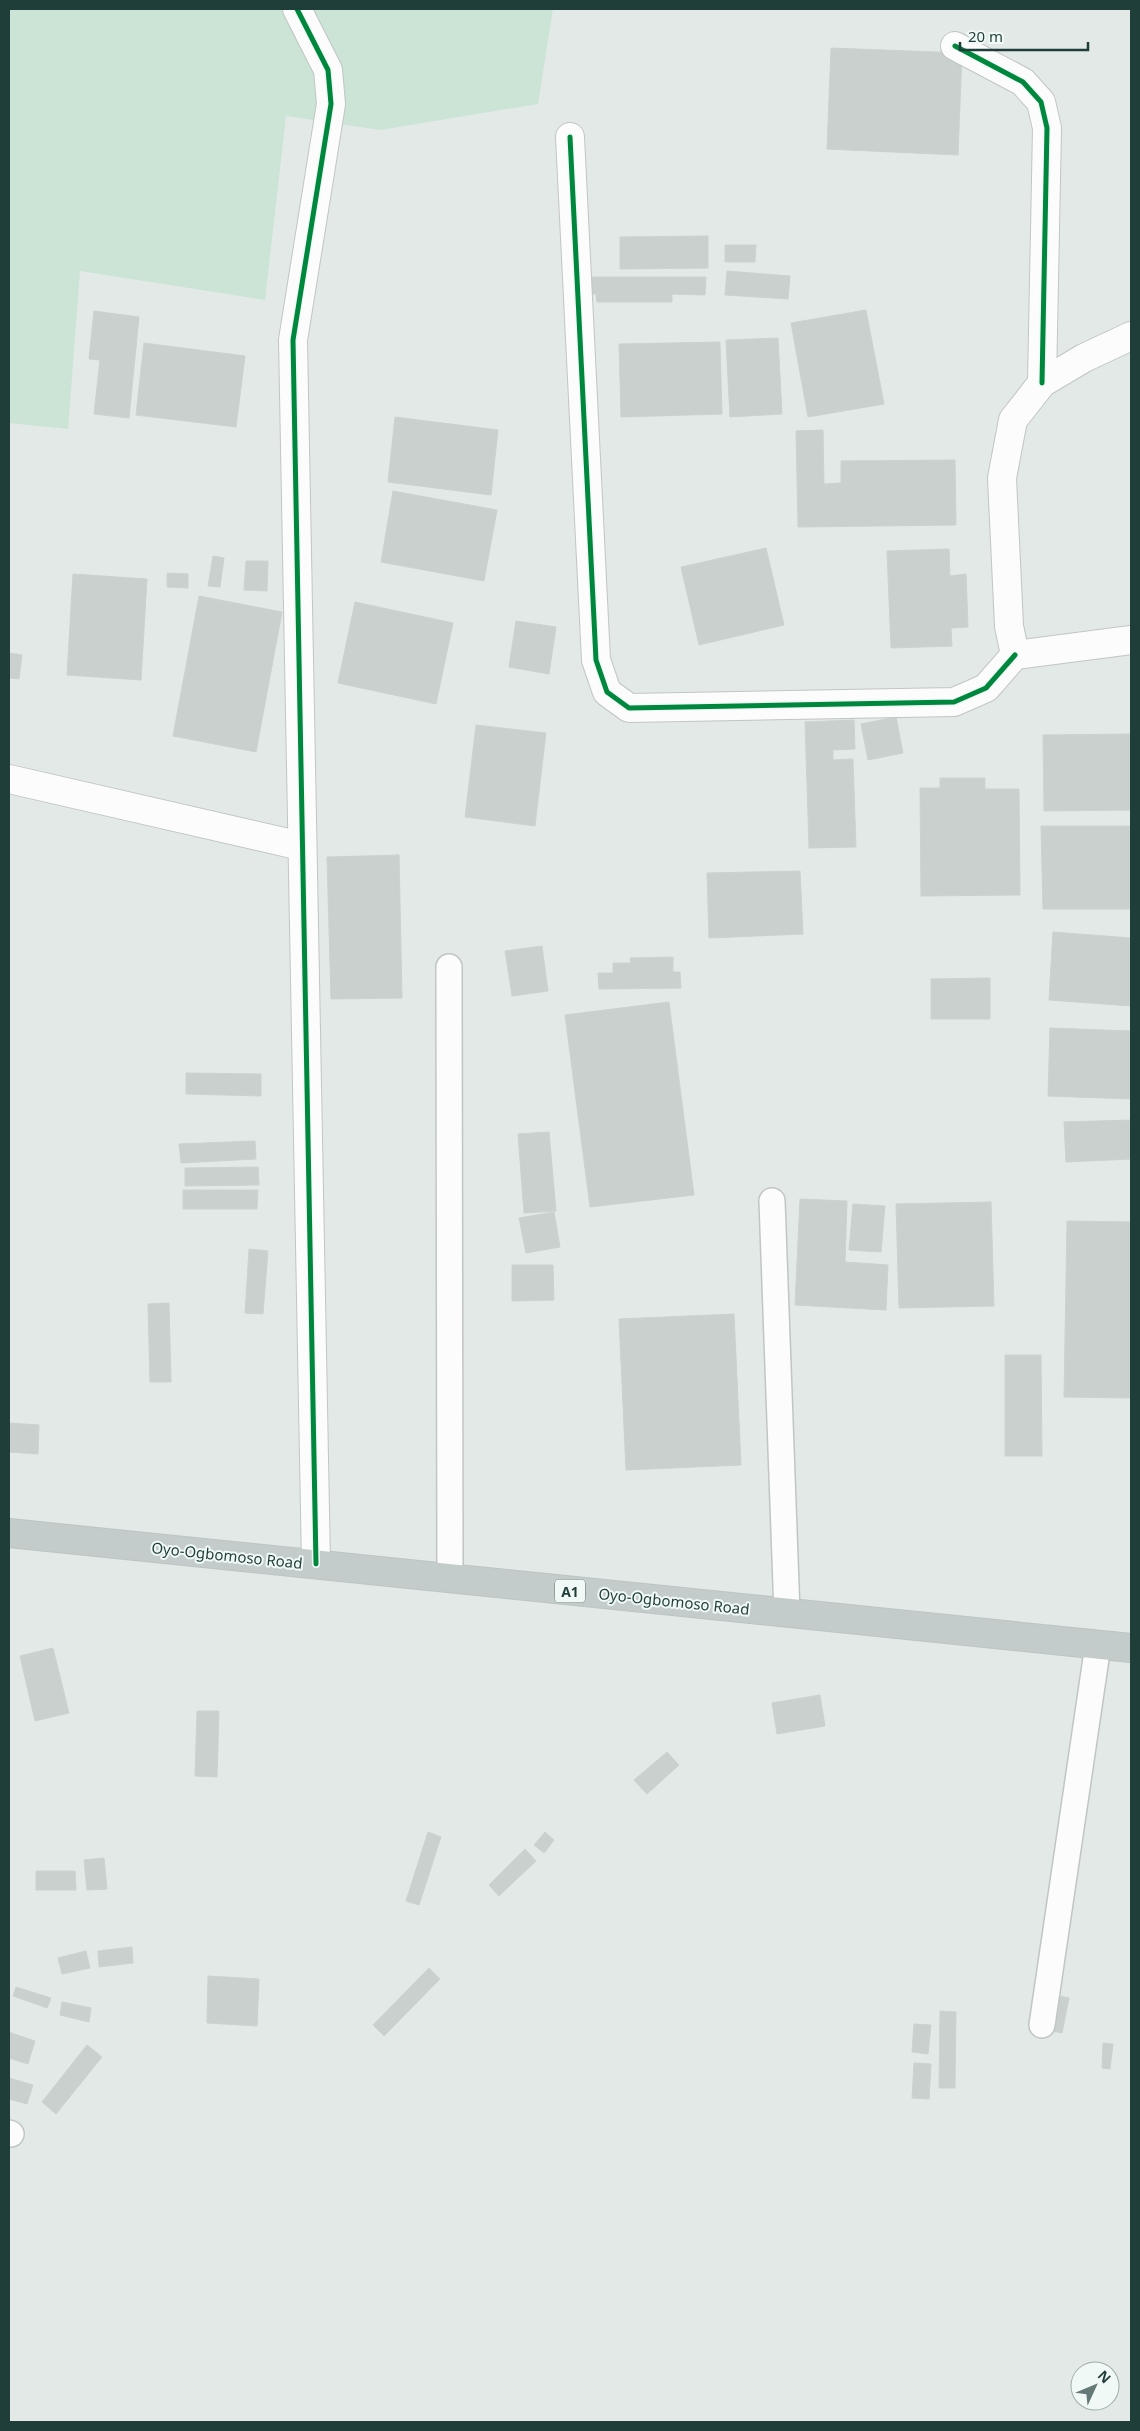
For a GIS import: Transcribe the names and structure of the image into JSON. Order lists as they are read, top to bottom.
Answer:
{
  "streets": {
    "highway": ["Oyo-Ogbomoso Road", "A1"]
  },
  "scale_bar": "20 m",
  "north": "top right"
}
